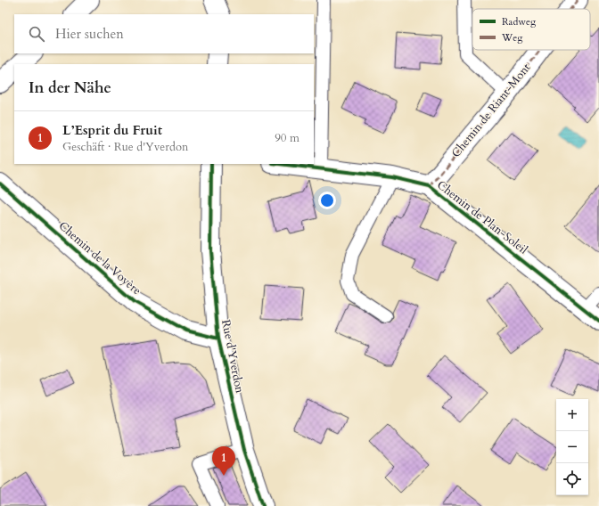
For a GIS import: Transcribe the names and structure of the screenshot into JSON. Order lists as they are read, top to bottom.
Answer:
{
  "streets": {
    "street": [
      "Chemin de Riant-Mont",
      "Chemin de Plan-Soleil",
      "Chemin de la Voyère",
      "Rue d'Yverdon"
    ]
  },
  "crossings": [
    ["Chemin de Riant-Mont", "Chemin de Plan-Soleil"],
    ["Chemin de la Voyère", "Rue d'Yverdon"]
  ],
  "legend": ["Radweg", "Weg"],
  "page": {
    "search": "Hier suchen",
    "heading": "In der Nähe",
    "list": [
      {
        "mark": "1",
        "name": "L’Esprit du Fruit",
        "note": "Geschäft · Rue d'Yverdon",
        "value": "90 m"
      }
    ],
    "map_buttons": ["+", "−"],
    "pins": "1"
  }
}
